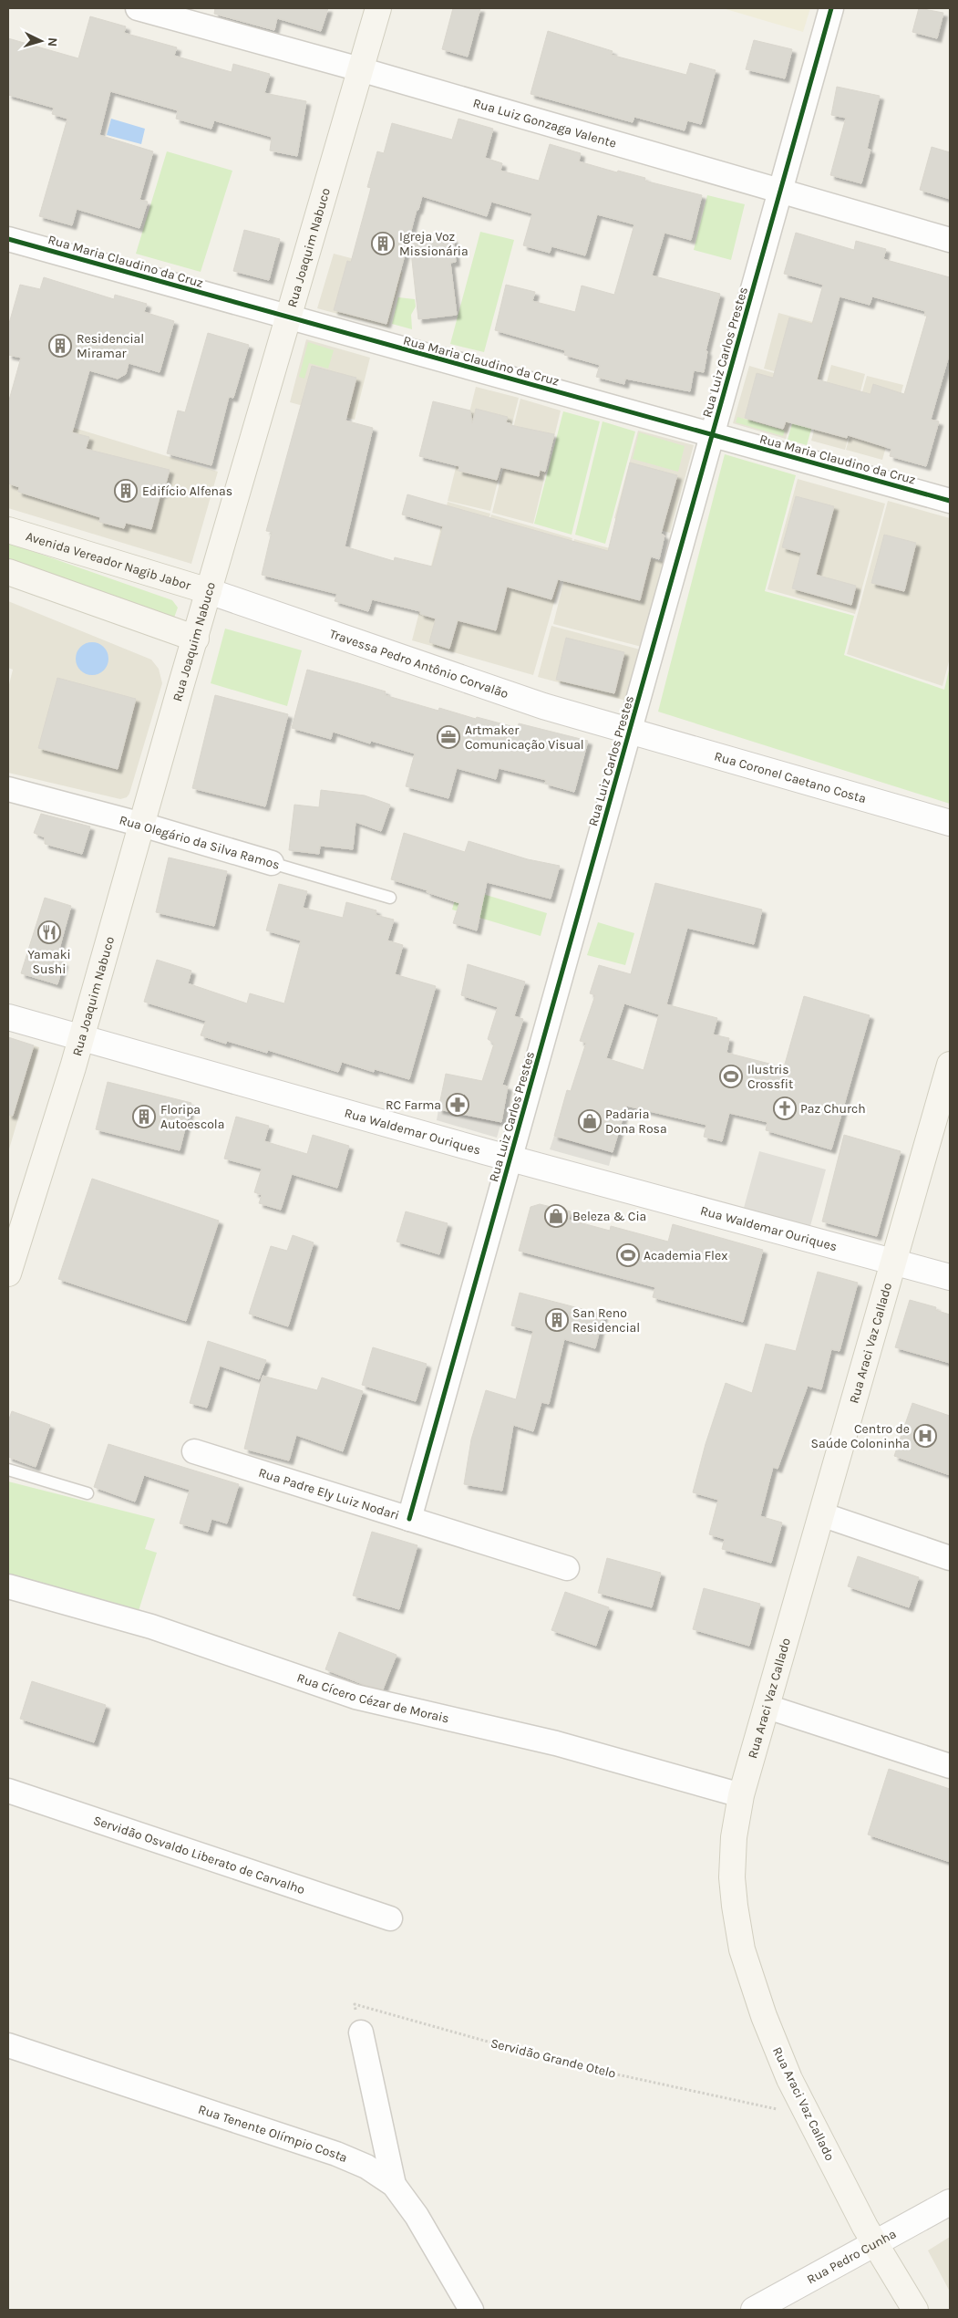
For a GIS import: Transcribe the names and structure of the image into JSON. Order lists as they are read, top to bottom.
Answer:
{
  "streets": {
    "main road": ["Rua Joaquim Nabuco", "Avenida Vereador Nagib Jabor", "Rua Araci Vaz Callado"],
    "street": [
      "Rua Luiz Gonzaga Valente",
      "Rua Maria Claudino da Cruz",
      "Rua Luiz Carlos Prestes",
      "Travessa Pedro Antônio Corvalão",
      "Rua Coronel Caetano Costa",
      "Rua Olegário da Silva Ramos",
      "Rua Waldemar Ouriques",
      "Rua Padre Ely Luiz Nodari",
      "Rua Cícero Cézar de Morais",
      "Servidão Osvaldo Liberato de Carvalho",
      "Rua Tenente Olímpio Costa",
      "Rua Pedro Cunha"
    ],
    "path": ["Servidão Grande Otelo"]
  },
  "crossings": [
    ["Rua Luiz Gonzaga Valente", "Rua Joaquim Nabuco"],
    ["Rua Luiz Gonzaga Valente", "Rua Luiz Carlos Prestes"],
    ["Rua Joaquim Nabuco", "Rua Maria Claudino da Cruz"],
    ["Rua Joaquim Nabuco", "Avenida Vereador Nagib Jabor"],
    ["Rua Joaquim Nabuco", "Travessa Pedro Antônio Corvalão"],
    ["Rua Joaquim Nabuco", "Rua Olegário da Silva Ramos"],
    ["Rua Joaquim Nabuco", "Rua Waldemar Ouriques"],
    ["Rua Maria Claudino da Cruz", "Rua Luiz Carlos Prestes"],
    ["Rua Luiz Carlos Prestes", "Travessa Pedro Antônio Corvalão"],
    ["Rua Luiz Carlos Prestes", "Rua Coronel Caetano Costa"],
    ["Rua Luiz Carlos Prestes", "Rua Waldemar Ouriques"],
    ["Rua Luiz Carlos Prestes", "Rua Padre Ely Luiz Nodari"],
    ["Avenida Vereador Nagib Jabor", "Travessa Pedro Antônio Corvalão"],
    ["Travessa Pedro Antônio Corvalão", "Rua Coronel Caetano Costa"],
    ["Rua Waldemar Ouriques", "Rua Araci Vaz Callado"],
    ["Rua Araci Vaz Callado", "Rua Cícero Cézar de Morais"],
    ["Rua Araci Vaz Callado", "Rua Pedro Cunha"]
  ],
  "places": {
    "building": [
      "Igreja Voz Missionária",
      "Residencial Miramar",
      "Edifício Alfenas",
      "Floripa Autoescola",
      "San Reno Residencial"
    ],
    "office": ["Artmaker Comunicação Visual"],
    "restaurant": ["Yamaki Sushi"],
    "sports": ["Ilustris Crossfit", "Academia Flex"],
    "pharmacy": ["RC Farma"],
    "church": ["Paz Church"],
    "shop": ["Padaria Dona Rosa", "Beleza & Cia"],
    "hospital": ["Centro de Saúde Coloninha"]
  },
  "north": "right"
}
